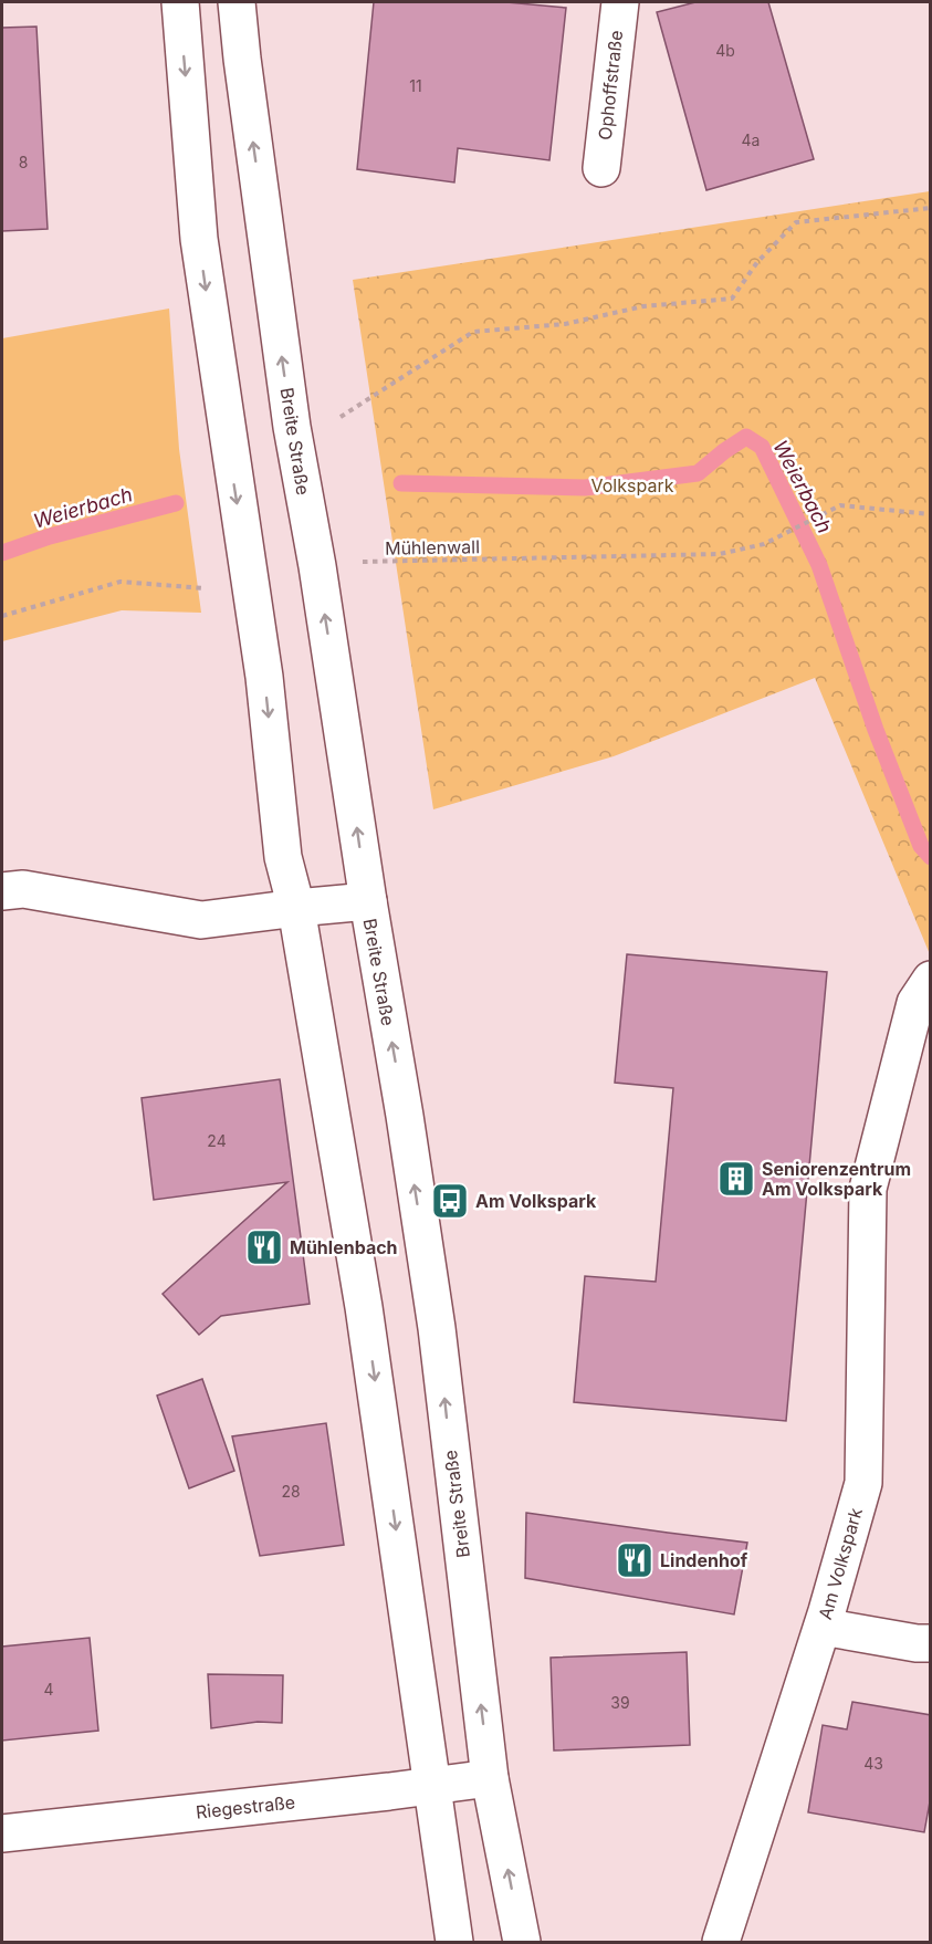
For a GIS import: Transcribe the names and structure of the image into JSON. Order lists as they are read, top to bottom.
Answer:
{
  "streets": {
    "main road": [
      "Ophoffstraße",
      "Breite Straße",
      "Am Volkspark",
      "Riegestraße"
    ],
    "path": ["Mühlenwall"]
  },
  "crossings": [
    ["Breite Straße", "Riegestraße"]
  ],
  "water": ["Weierbach"],
  "parks": ["Volkspark"],
  "places": {
    "building": ["Seniorenzentrum Am Volkspark"],
    "bus stop": ["Am Volkspark"],
    "restaurant": ["Mühlenbach", "Lindenhof"]
  },
  "house_numbers": [
    "4b",
    "11",
    "4a",
    "8",
    "24",
    "28",
    "4",
    "39",
    "43"
  ]
}
